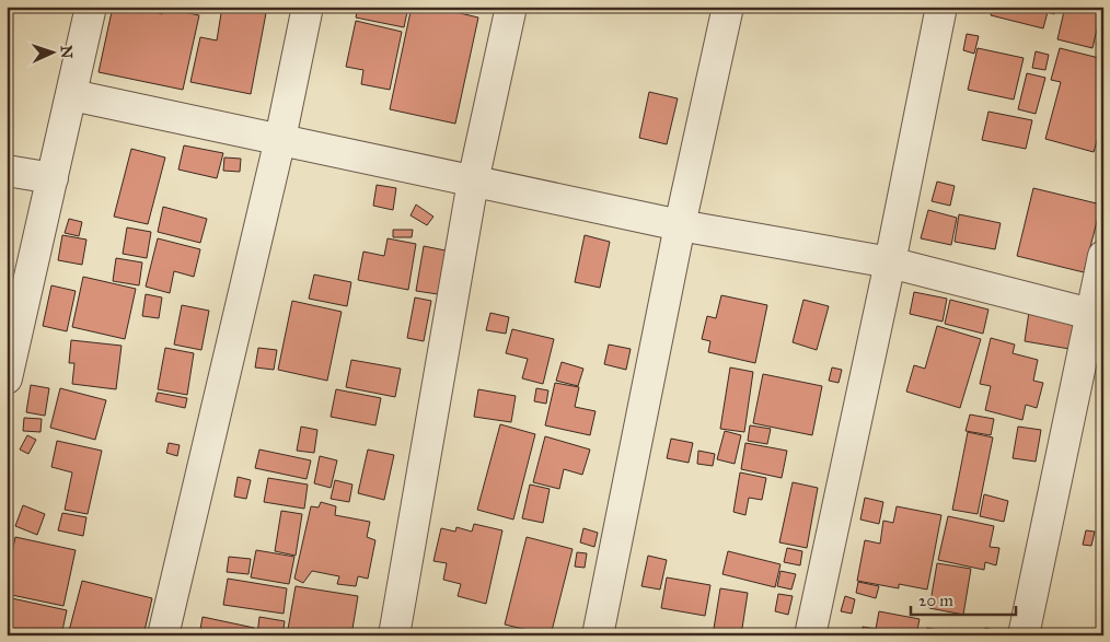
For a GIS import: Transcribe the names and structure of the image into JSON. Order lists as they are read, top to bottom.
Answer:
{
  "scale_bar": "20 m",
  "north": "right"
}
